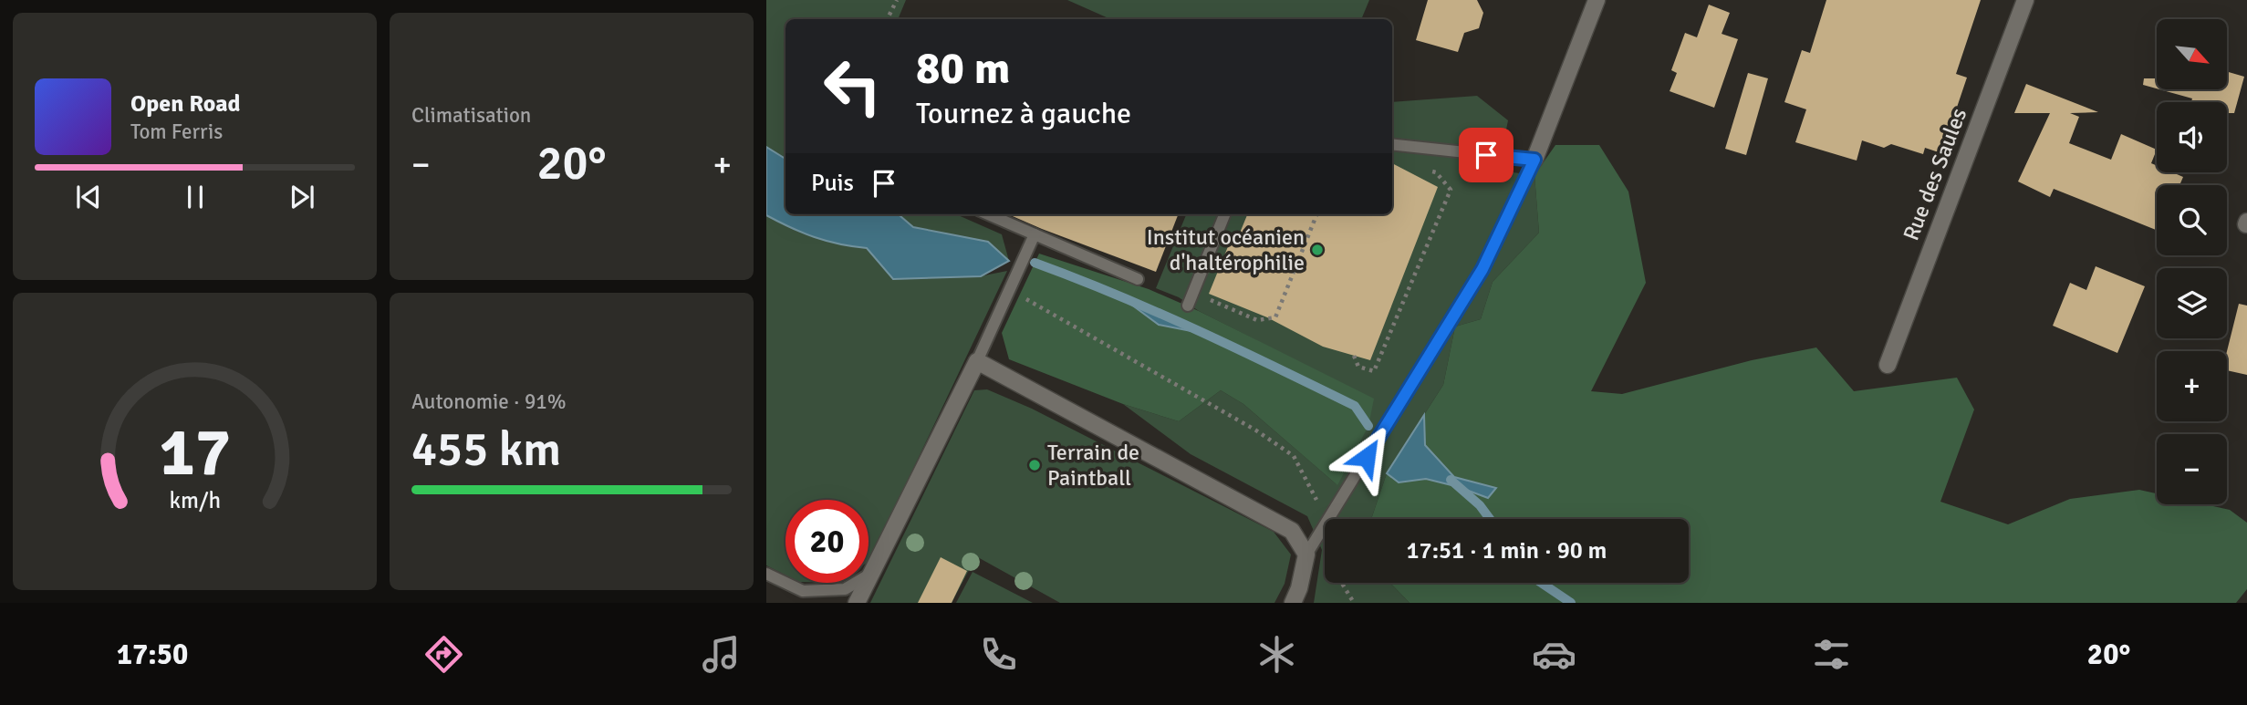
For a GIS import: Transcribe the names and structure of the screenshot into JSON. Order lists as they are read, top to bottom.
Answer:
{
  "streets": {
    "street": ["Rue des Saules"]
  },
  "places": ["Institut océanien d'haltérophilie", "Terrain de Paintball"],
  "north": "bottom right",
  "page": {
    "tile": [
      "Climatisation",
      ["Autonomie · 91%", "455 km"]
    ],
    "map_buttons": ["+", "−"],
    "turn": ["80 m", "Tournez à gauche"],
    "song": ["Open Road", "Tom Ferris"],
    "heat": ["−", "20°", "+"],
    "then": "Puis",
    "limit": "20",
    "trip": "17:51 · 1 min · 90 m",
    "tabs": ["17:50", "20°"],
    "gauge": ["17", "km/h"]
  }
}
